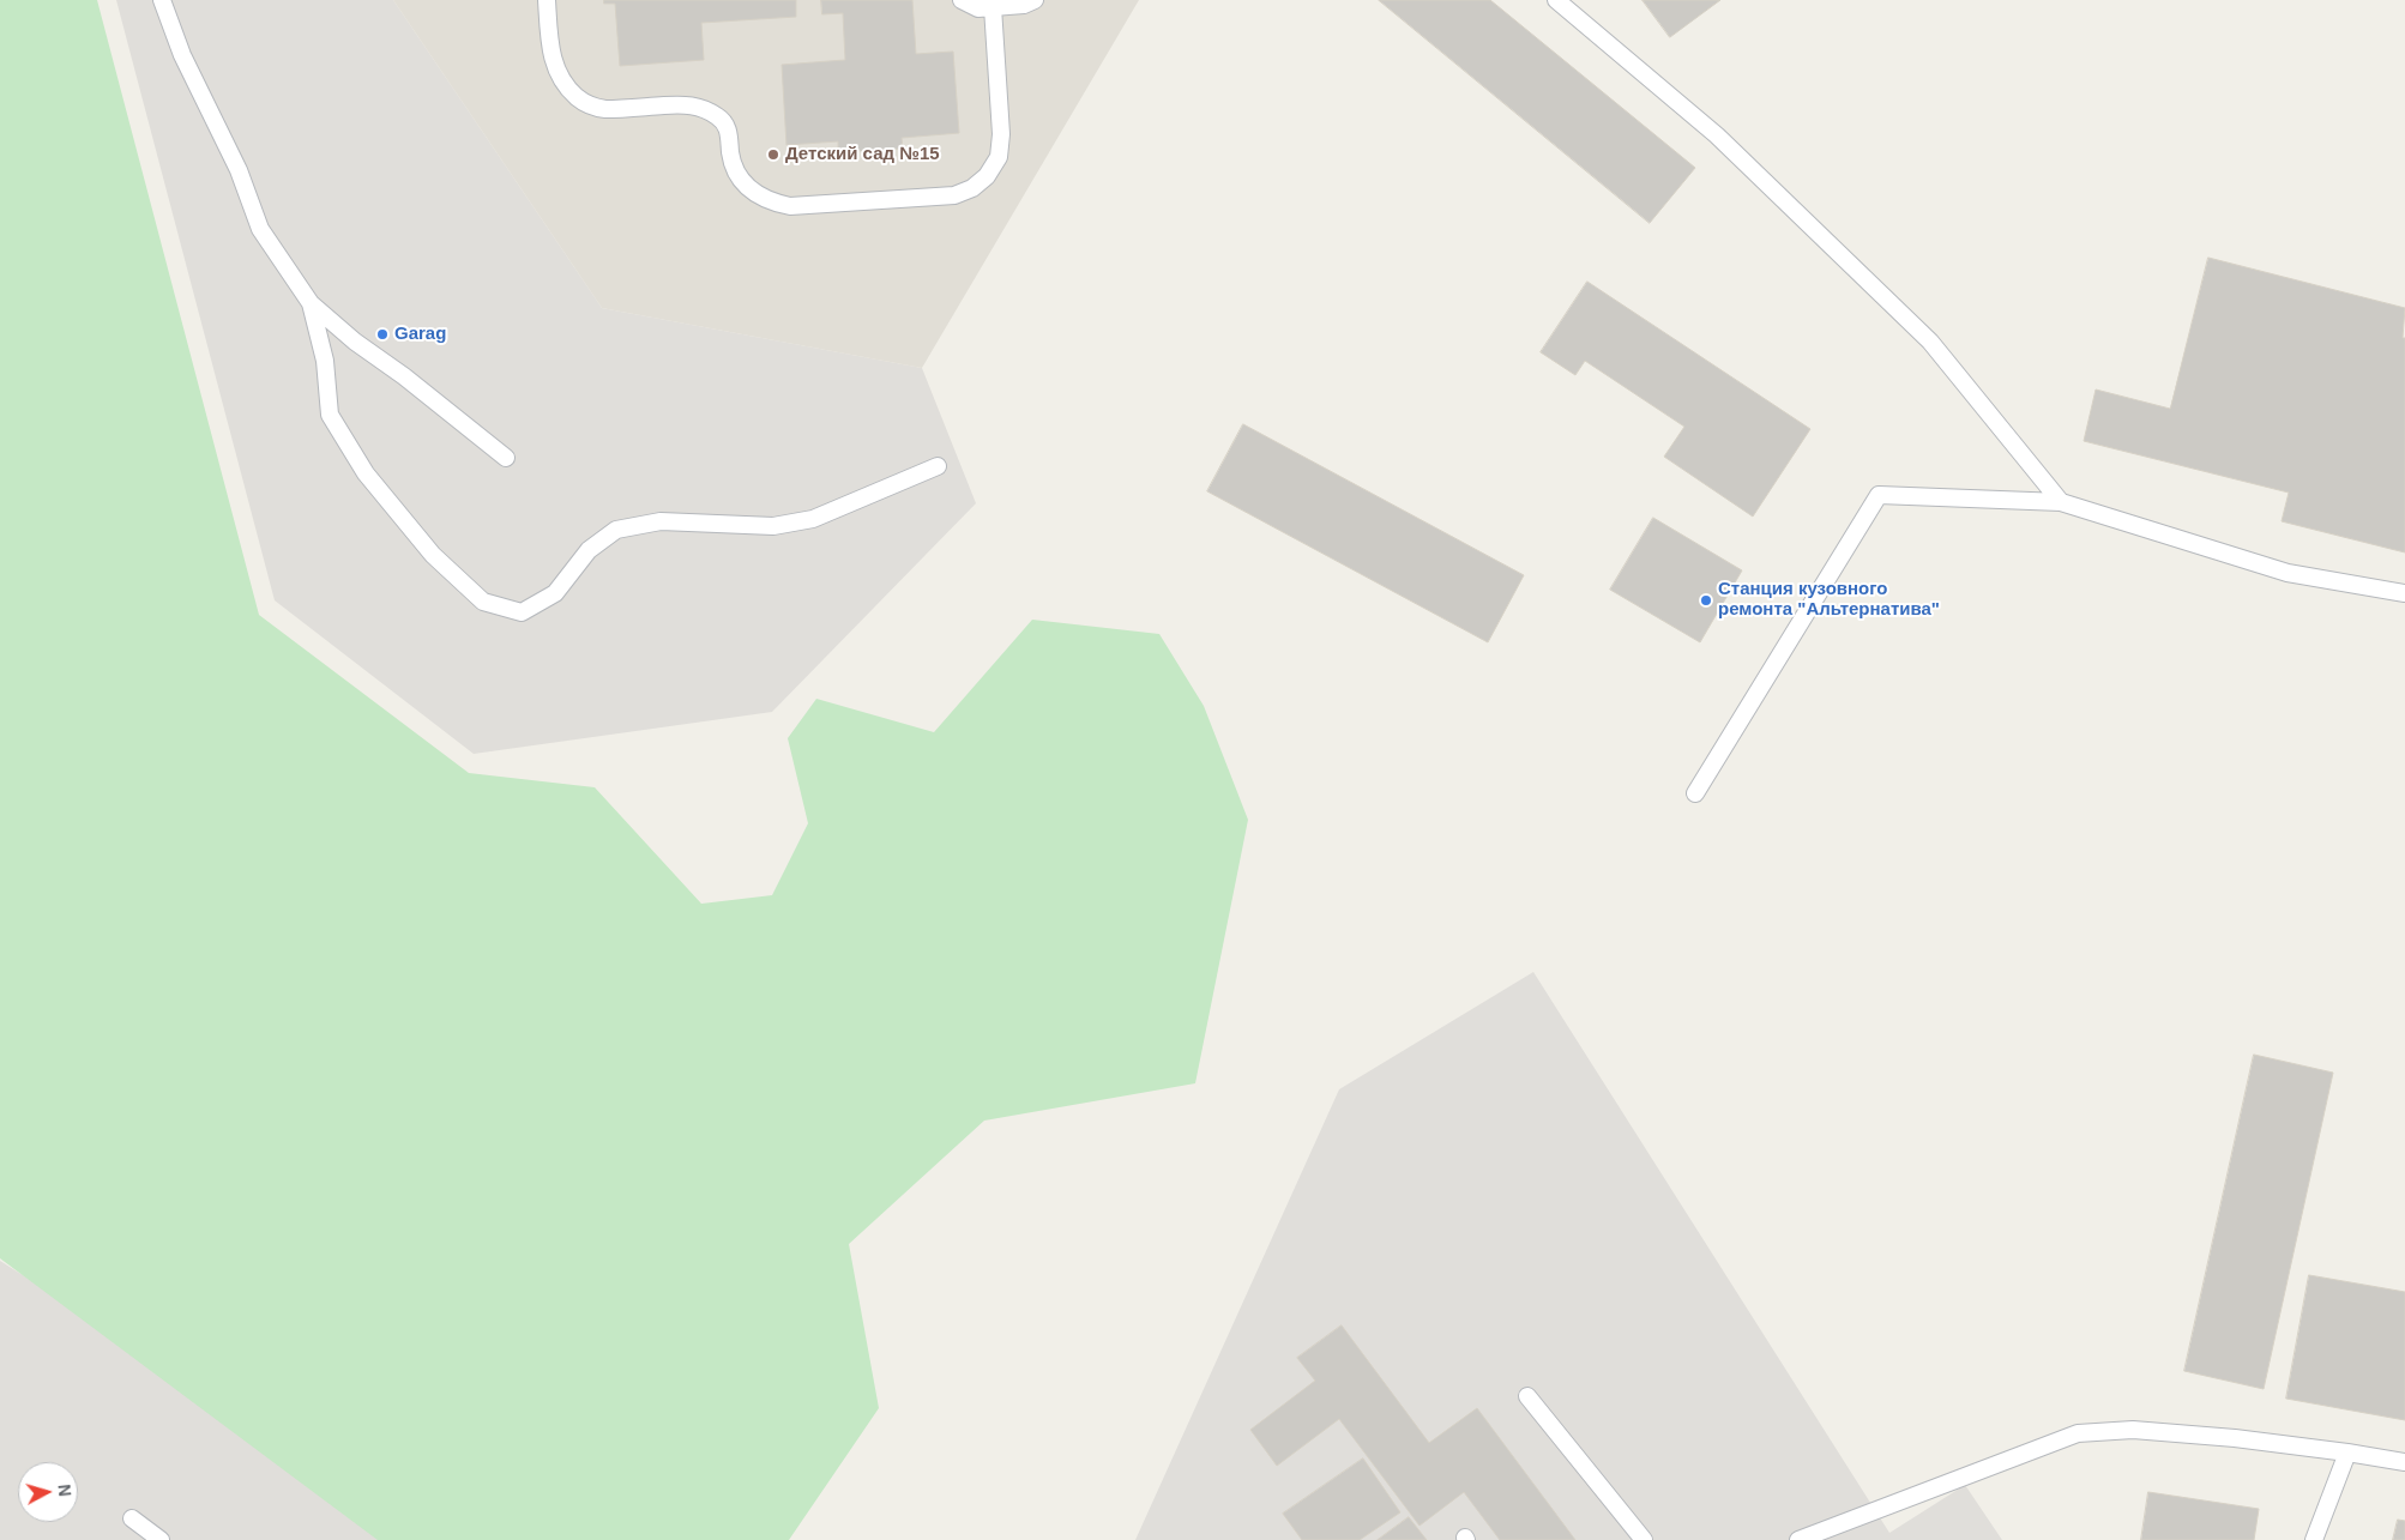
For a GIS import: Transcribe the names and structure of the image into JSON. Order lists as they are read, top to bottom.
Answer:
{
  "places": ["Детский сад №15", "Garag", "Станция кузовного ремонта \"Альтернатива\""],
  "north": "right"
}
